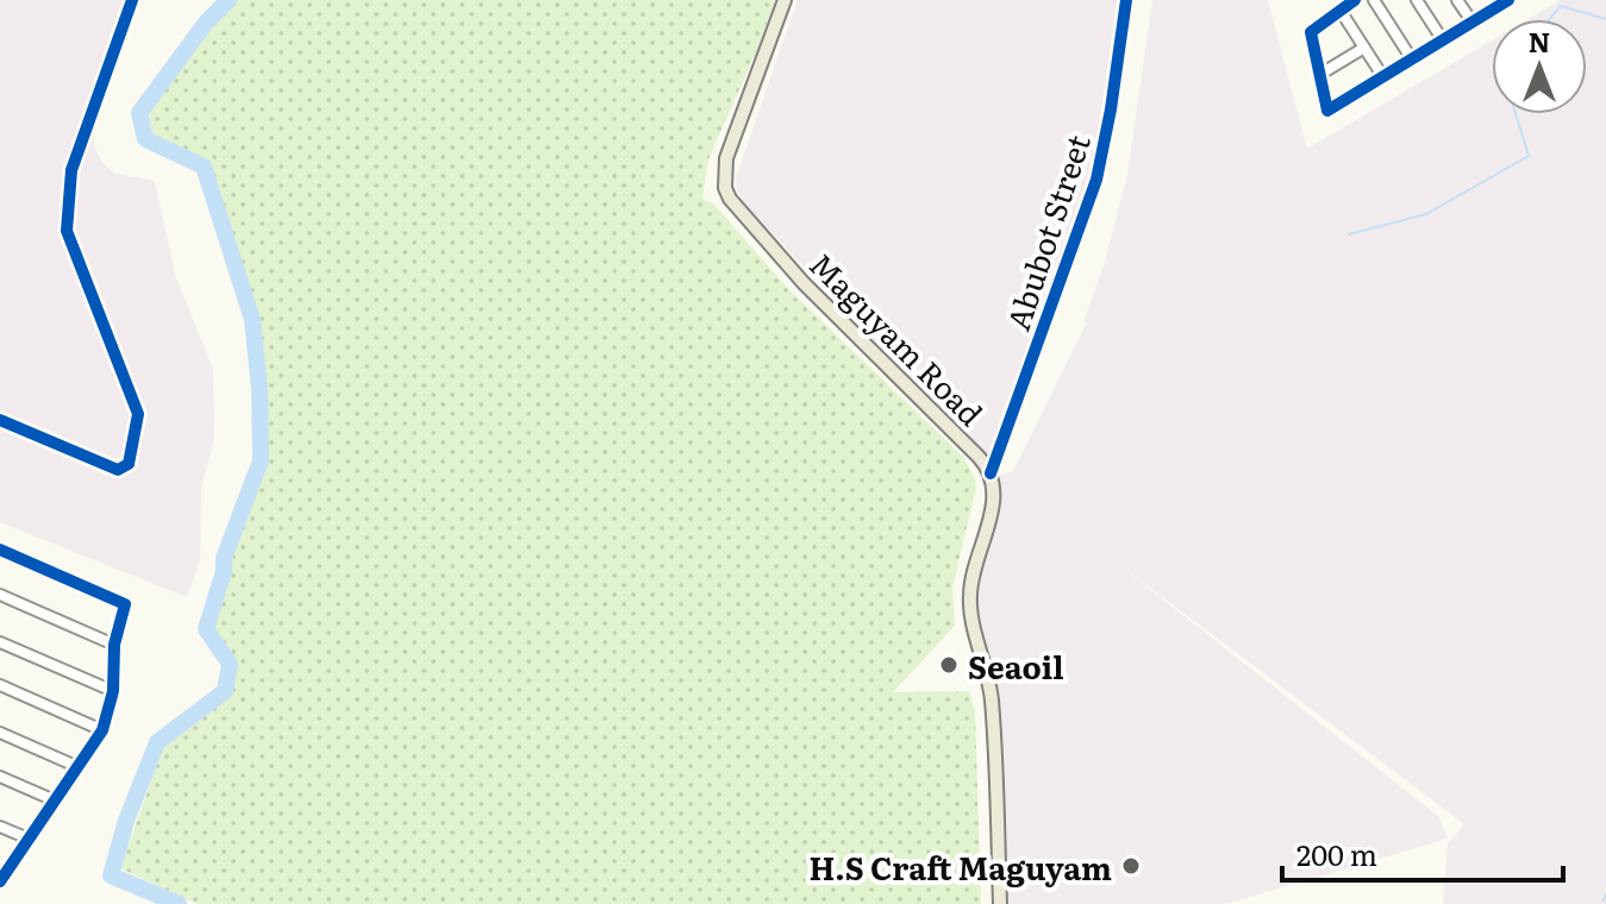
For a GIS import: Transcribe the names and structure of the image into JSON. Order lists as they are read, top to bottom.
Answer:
{
  "streets": {
    "main road": ["Maguyam Road"],
    "street": ["Abubot Street"]
  },
  "crossings": [
    ["Abubot Street", "Maguyam Road"]
  ],
  "places": ["Seaoil", "H.S Craft Maguyam"],
  "scale_bar": "200 m",
  "north": "top"
}
